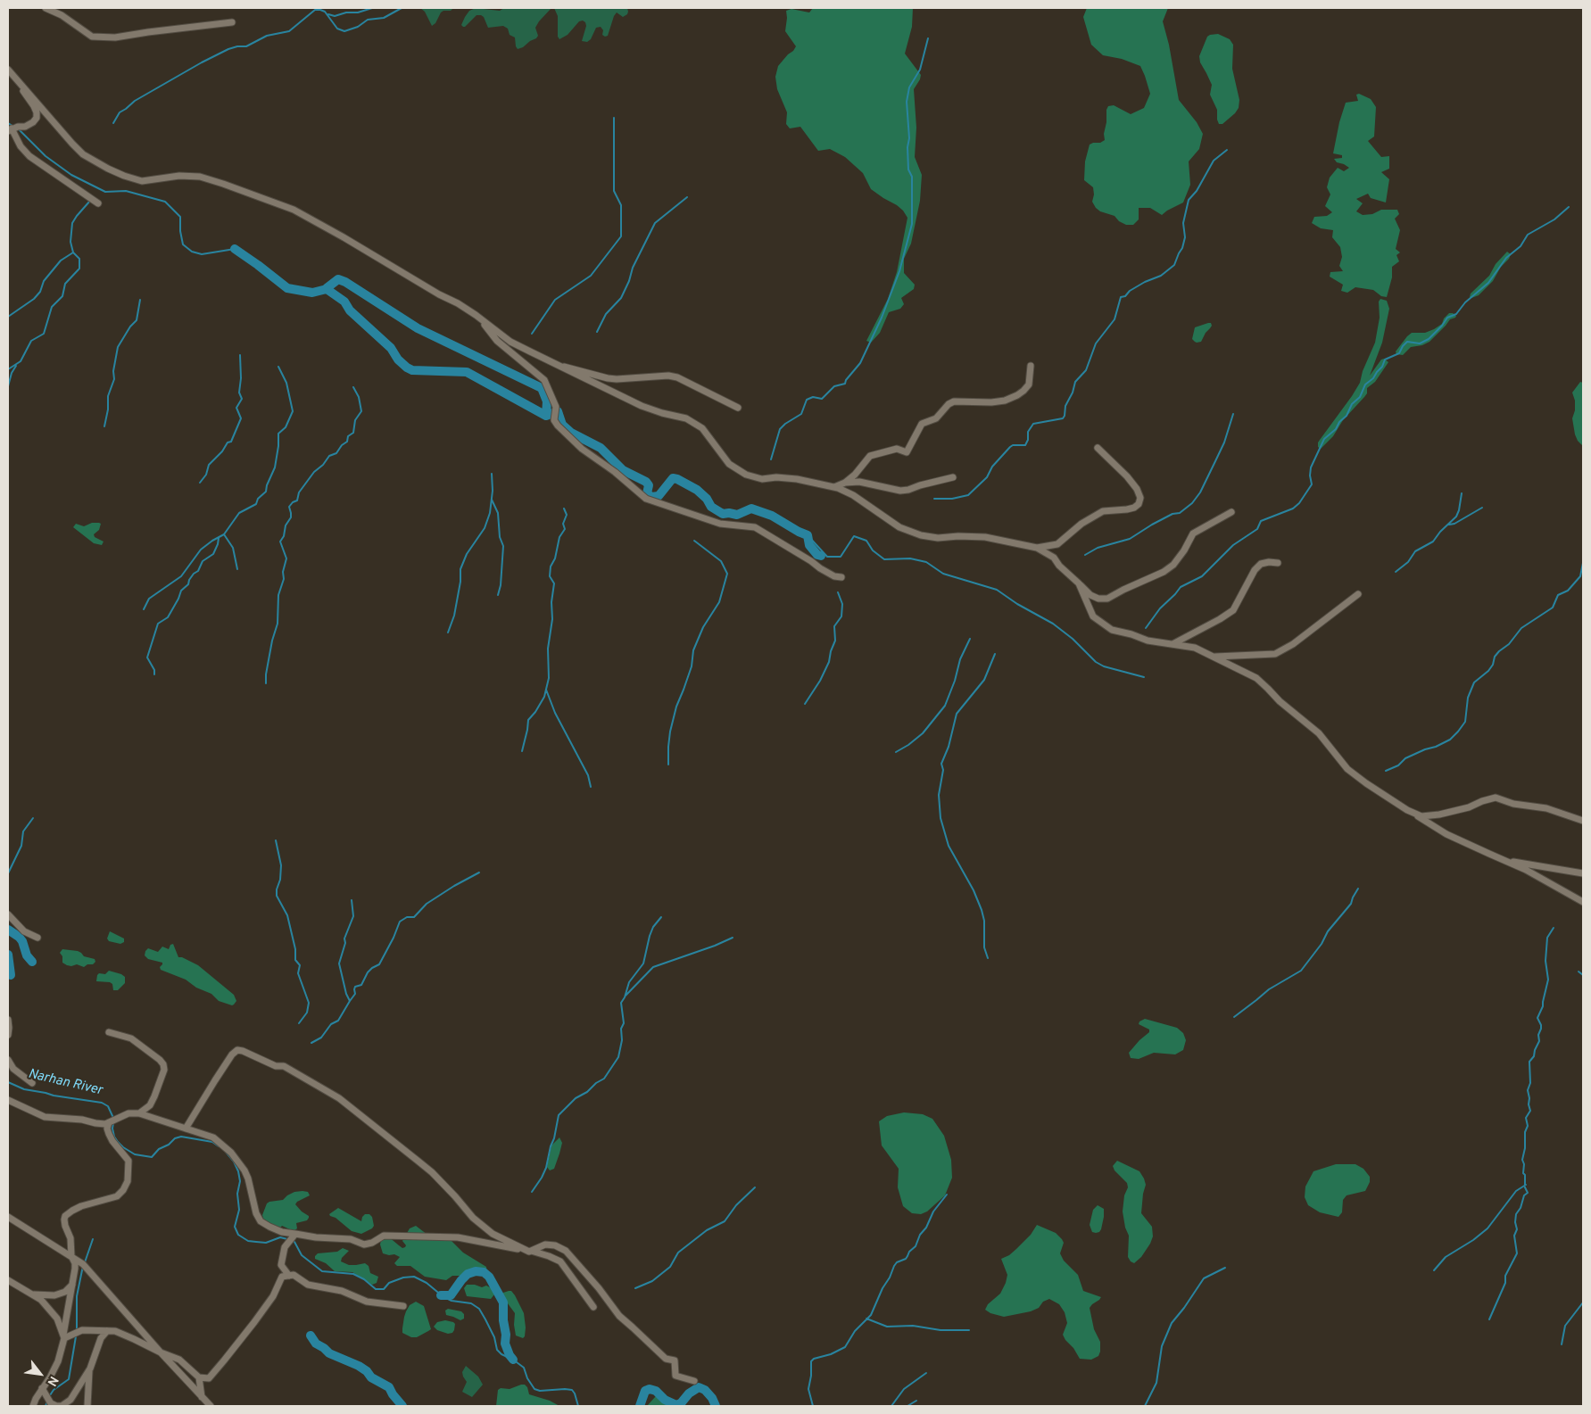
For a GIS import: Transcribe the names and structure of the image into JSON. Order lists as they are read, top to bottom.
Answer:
{
  "water": ["Narhan River"],
  "north": "bottom right"
}
